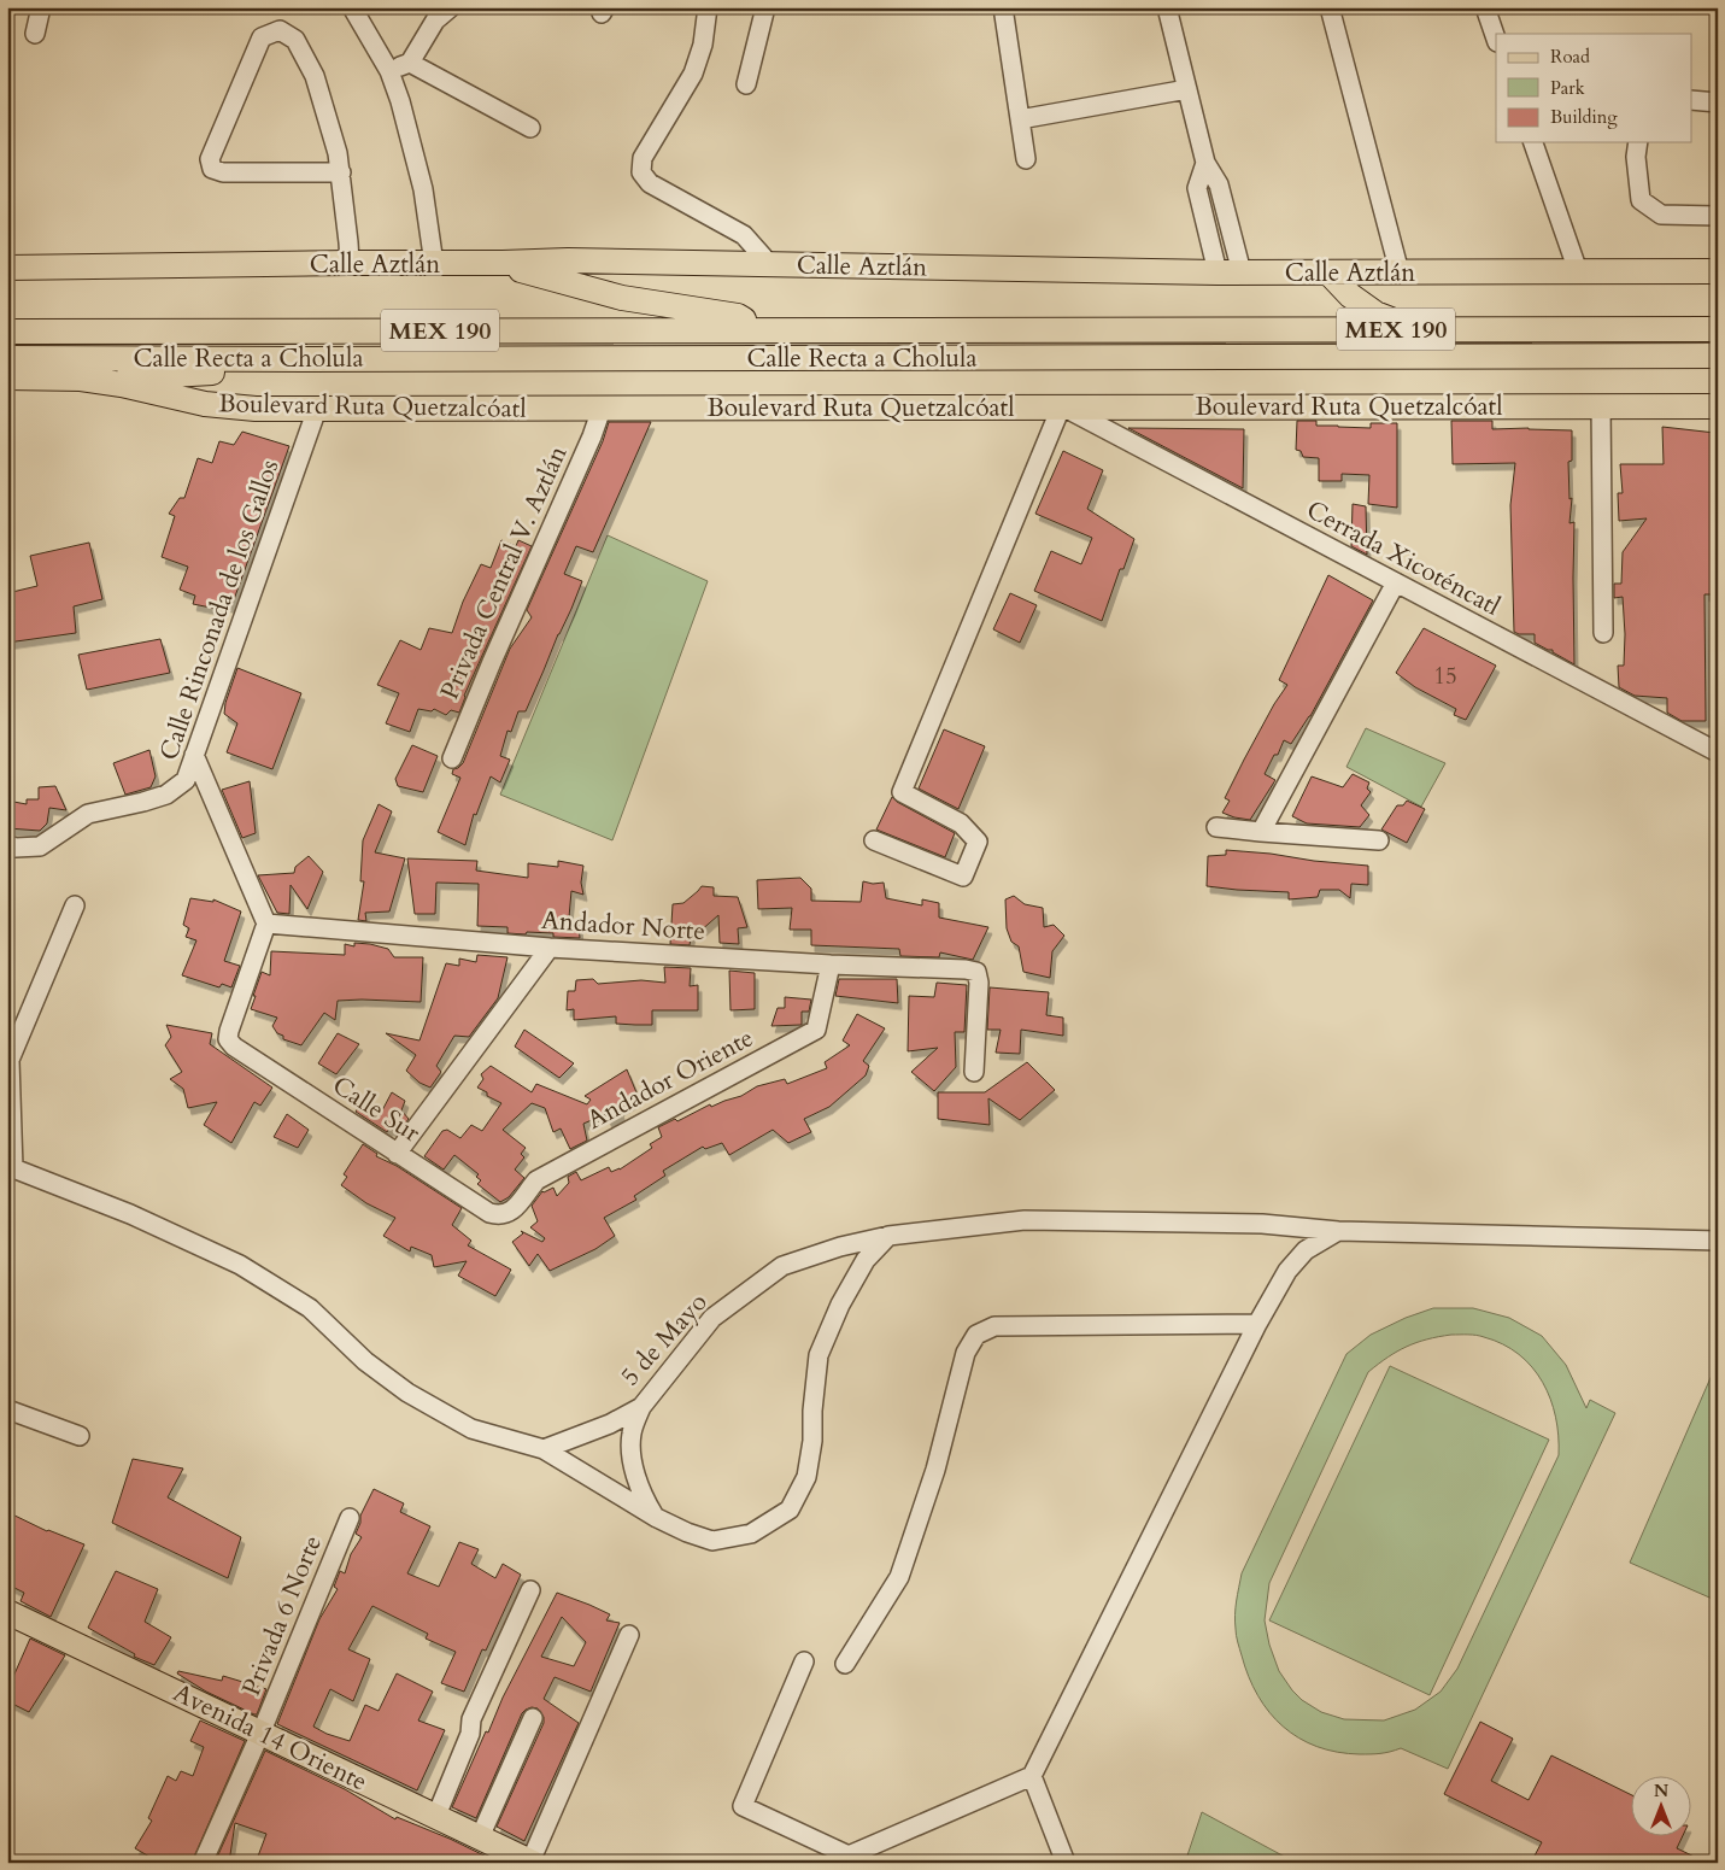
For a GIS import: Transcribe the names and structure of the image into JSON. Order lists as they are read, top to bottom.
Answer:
{
  "streets": {
    "main road": [
      "Calle Aztlán",
      "MEX 190",
      "Calle Recta a Cholula",
      "Boulevard Ruta Quetzalcóatl",
      "Avenida 14 Oriente"
    ],
    "street": [
      "Cerrada Xicoténcatl",
      "Privada Central V. Aztlán",
      "Calle Rinconada de los Gallos",
      "Andador Norte",
      "Andador Oriente",
      "Calle Sur",
      "5 de Mayo",
      "Privada 6 Norte"
    ]
  },
  "crossings": [
    ["Boulevard Ruta Quetzalcóatl", "Cerrada Xicoténcatl"],
    ["Boulevard Ruta Quetzalcóatl", "Privada Central V. Aztlán"],
    ["Boulevard Ruta Quetzalcóatl", "Calle Rinconada de los Gallos"],
    ["Andador Norte", "Andador Oriente"],
    ["Andador Norte", "Calle Sur"],
    ["Andador Oriente", "Calle Sur"],
    ["Privada 6 Norte", "Avenida 14 Oriente"]
  ],
  "house_numbers": ["15"],
  "legend": ["Road", "Park", "Building"],
  "north": "top"
}
